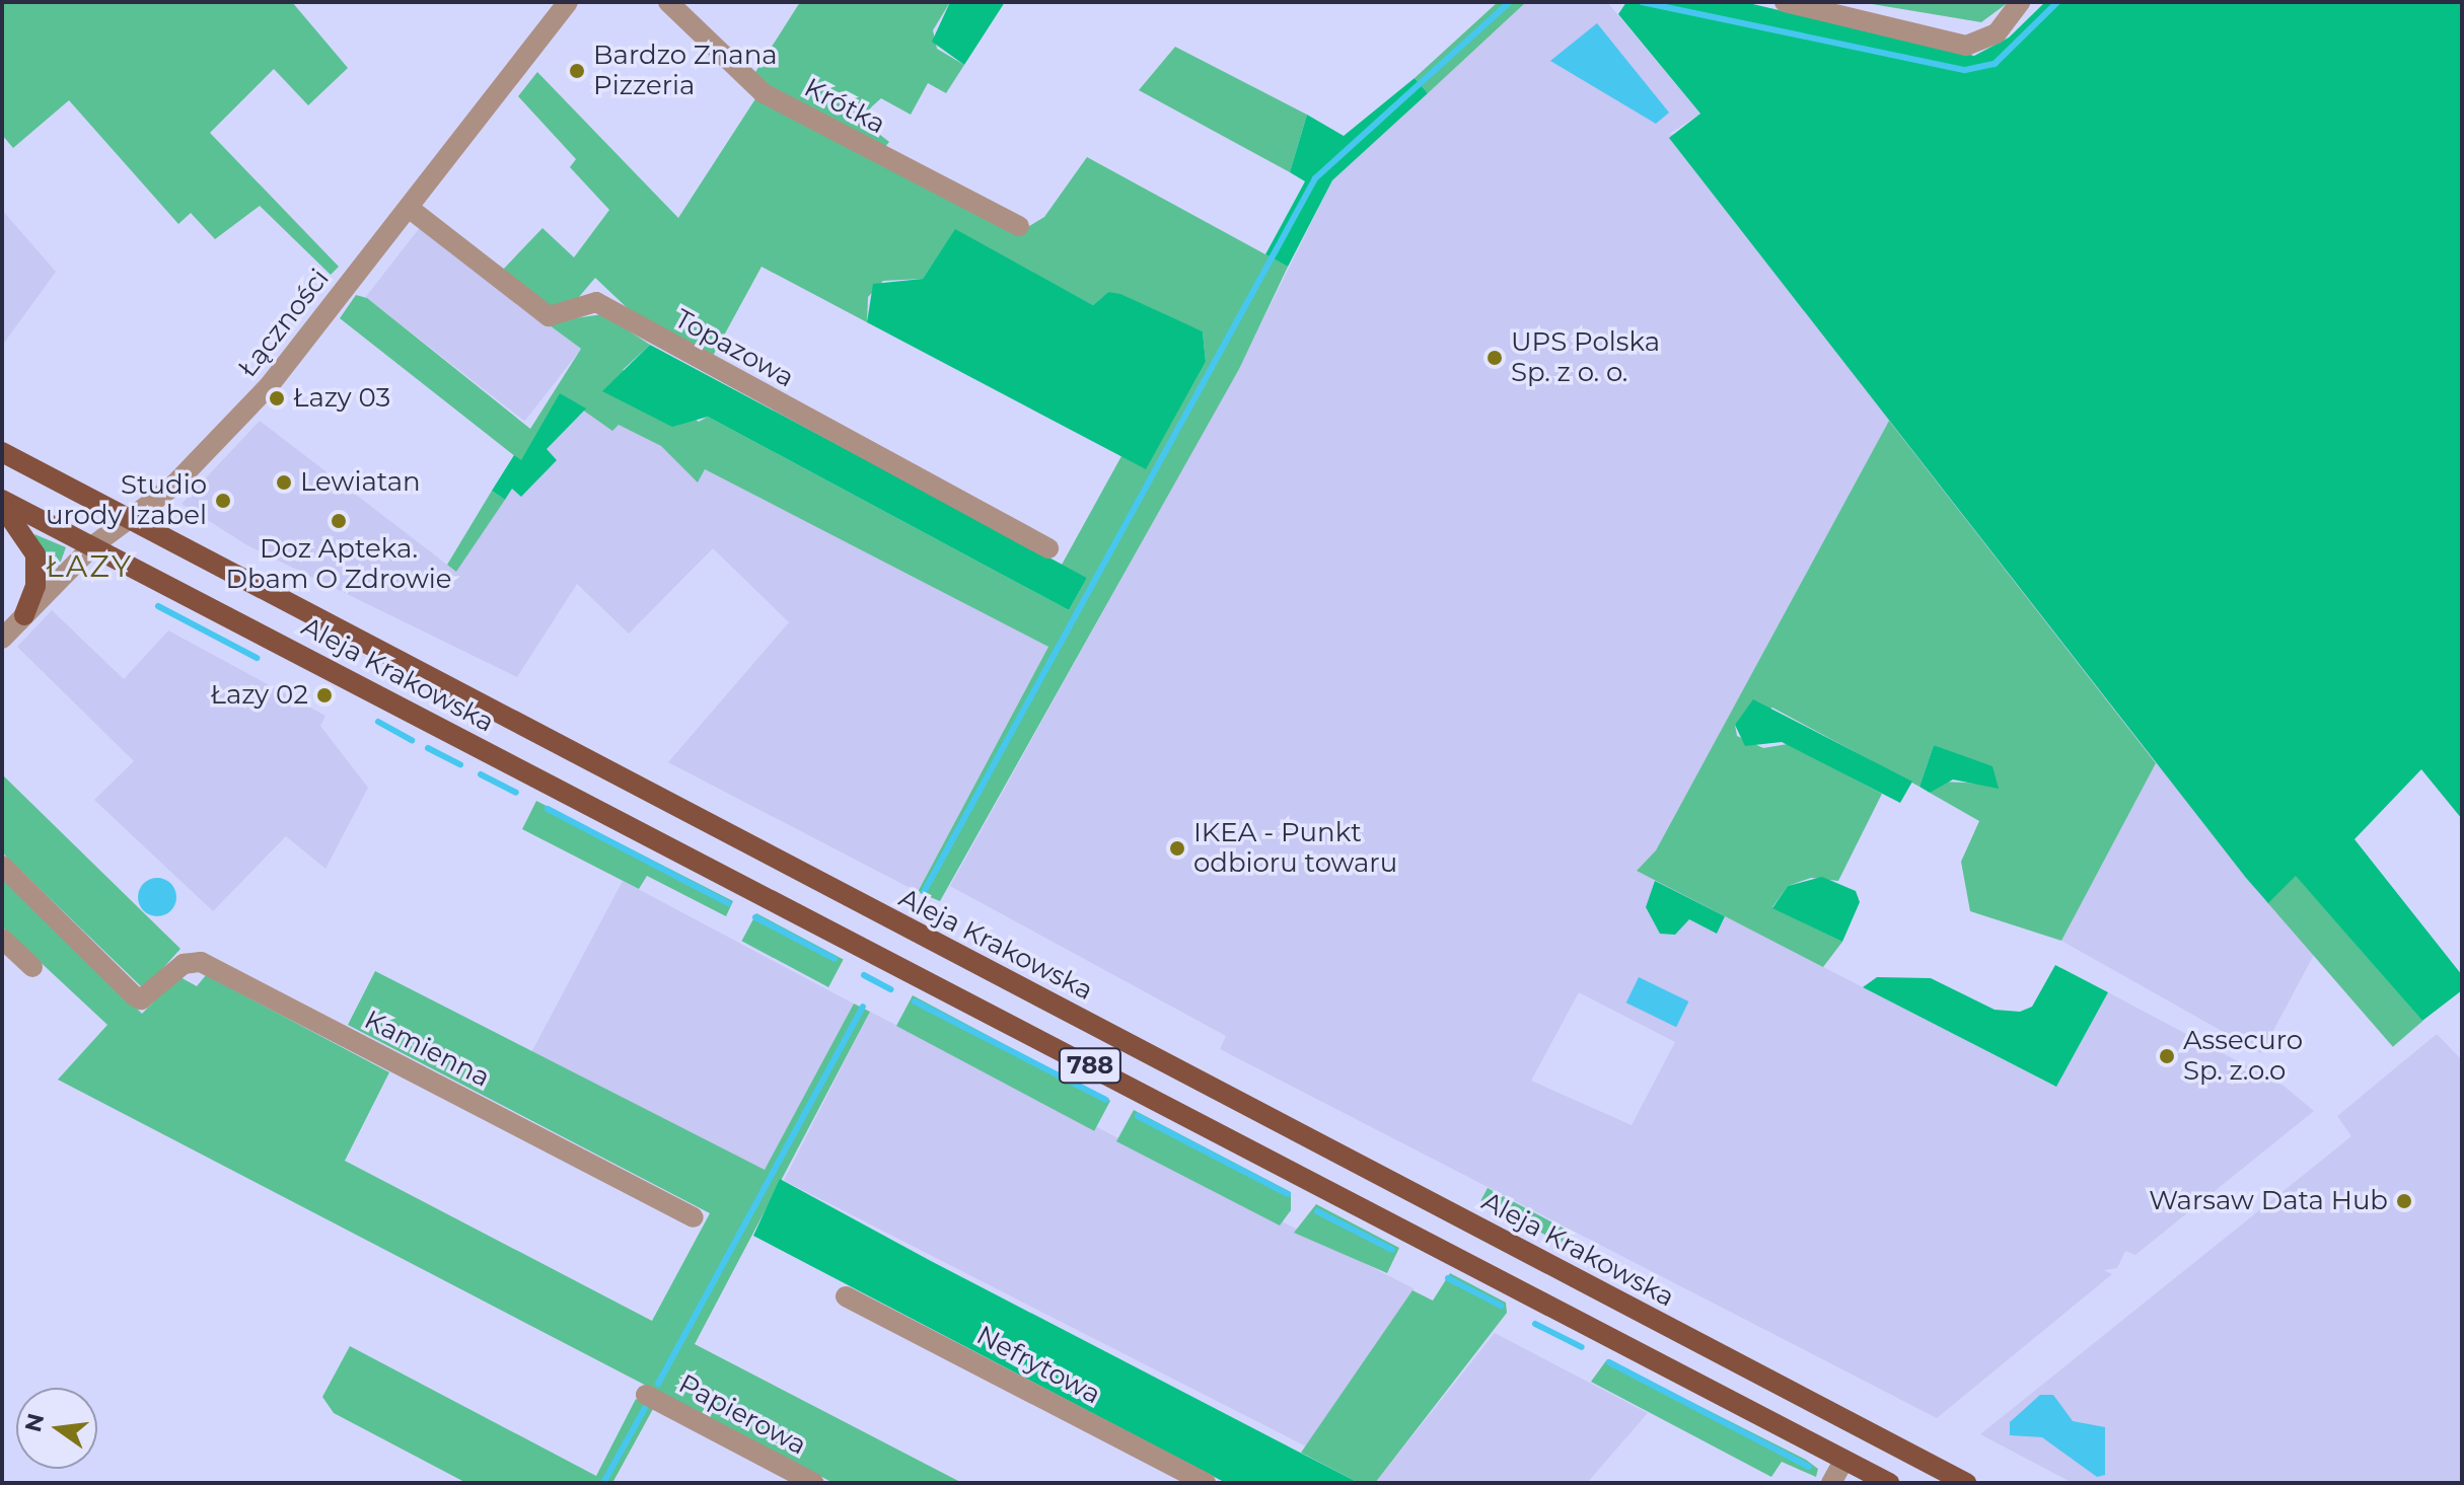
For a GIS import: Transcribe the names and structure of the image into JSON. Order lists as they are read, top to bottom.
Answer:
{
  "streets": {
    "main road": ["Aleja Krakowska", "788"],
    "street": [
      "Krótka",
      "Łączności",
      "Topazowa",
      "Kamienna",
      "Nefrytowa",
      "Papierowa"
    ]
  },
  "crossings": [
    ["Łączności", "Topazowa"],
    ["Łączności", "Aleja Krakowska"]
  ],
  "districts": ["ŁAZY"],
  "places": [
    "Bardzo Znana Pizzeria",
    "UPS Polska Sp. z o. o.",
    "Łazy 03",
    "Lewiatan",
    "Studio urody Izabel",
    "Doz Apteka. Dbam O Zdrowie",
    "Łazy 02",
    "IKEA - Punkt odbioru towaru",
    "Assecuro Sp. z.o.o",
    "Warsaw Data Hub"
  ],
  "north": "left"
}
